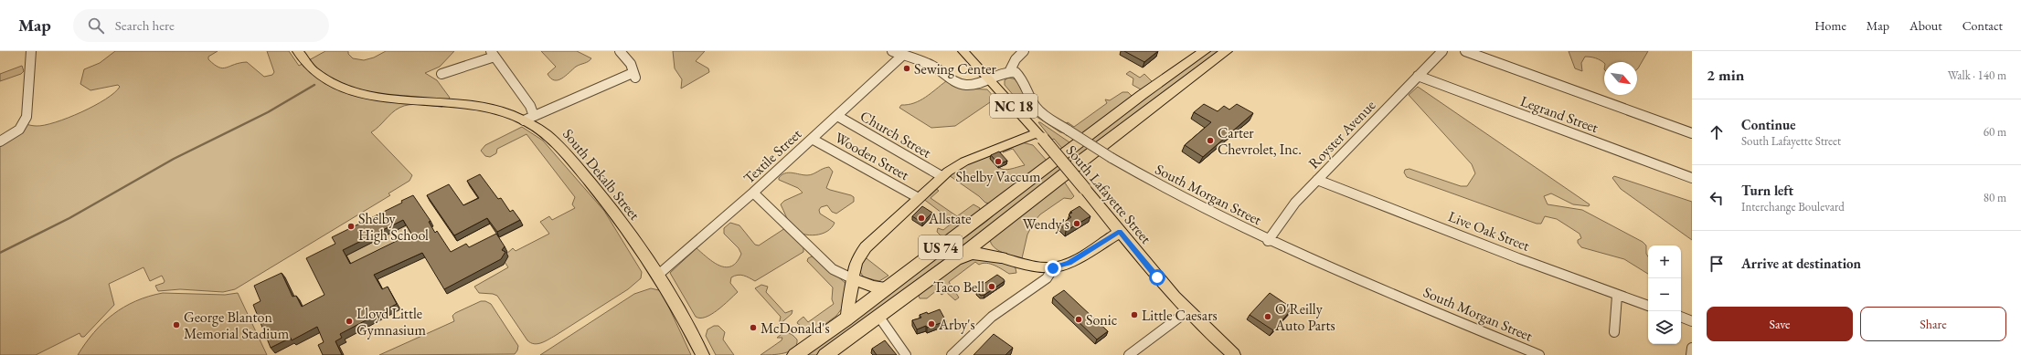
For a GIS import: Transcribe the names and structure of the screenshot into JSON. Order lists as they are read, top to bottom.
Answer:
{
  "streets": {
    "highway": ["US 74"],
    "main road": ["NC 18", "South Dekalb Street", "South Lafayette Street"],
    "street": [
      "Legrand Street",
      "Church Street",
      "Royster Avenue",
      "Textile Street",
      "Wooden Street",
      "South Morgan Street",
      "Live Oak Street"
    ]
  },
  "crossings": [
    ["Legrand Street", "Royster Avenue"],
    ["Church Street", "Textile Street"],
    ["Royster Avenue", "South Morgan Street"],
    ["Royster Avenue", "Live Oak Street"],
    ["Textile Street", "Wooden Street"],
    ["Textile Street", "South Dekalb Street"]
  ],
  "places": [
    "Sewing Center",
    "Carter Chevrolet, Inc.",
    "Shelby Vaccum",
    "Allstate",
    "Wendy's",
    "Shelby High School",
    "Taco Bell",
    "Little Caesars",
    "O'Reilly Auto Parts",
    "Sonic",
    "Lloyd Little Gymnasium",
    "Arby's",
    "George Blanton Memorial Stadium",
    "McDonald's"
  ],
  "north": "bottom right",
  "page": {
    "header": "Map",
    "search": "Search here",
    "nav": [
      "Home",
      "Map",
      "About",
      "Contact"
    ],
    "heading": ["2 min", "Walk · 140 m"],
    "list": [
      ["Continue", "South Lafayette Street", "60 m"],
      ["Turn left", "Interchange Boulevard", "80 m"],
      "Arrive at destination"
    ],
    "map_buttons": ["+", "−"],
    "buttons": ["Save", "Share"]
  }
}
